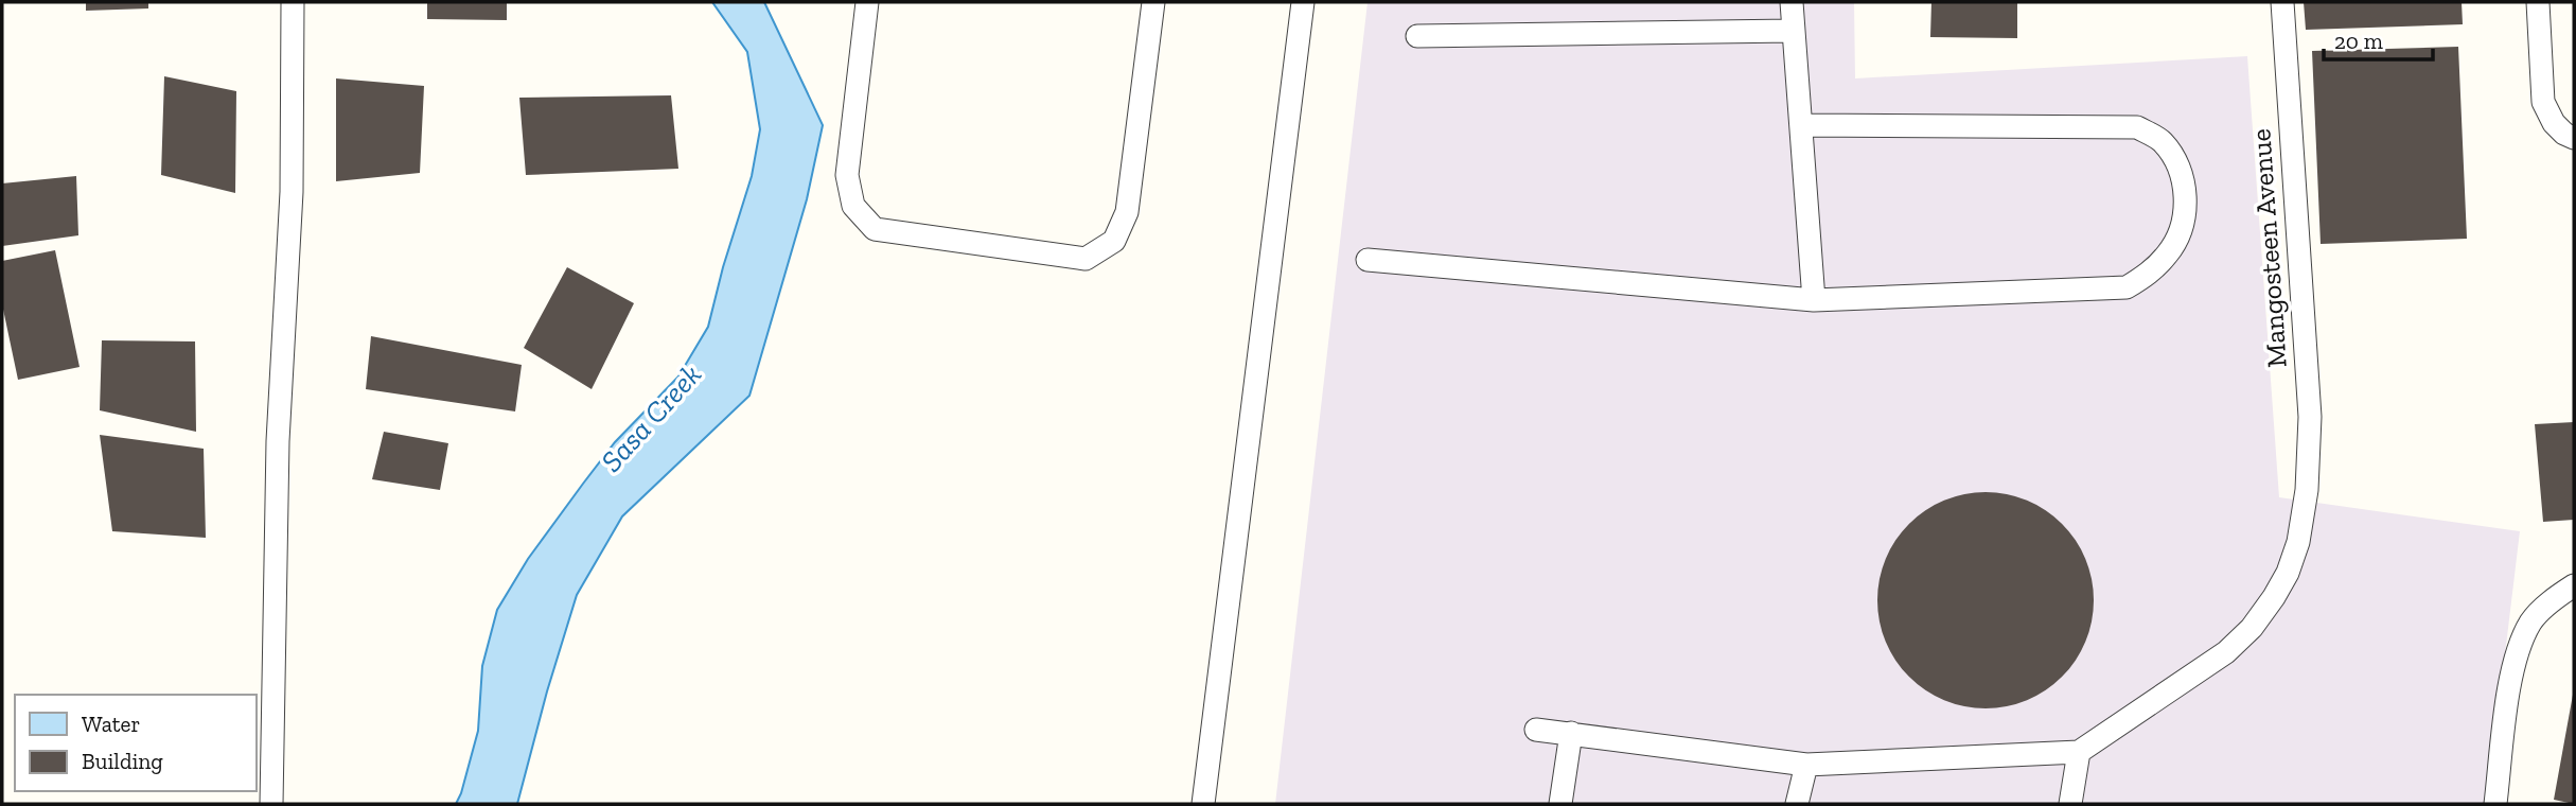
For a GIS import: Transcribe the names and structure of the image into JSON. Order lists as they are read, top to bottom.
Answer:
{
  "streets": {
    "lane": ["Mangosteen Avenue"]
  },
  "water": ["Sasa Creek"],
  "legend": ["Water", "Building"],
  "scale_bar": "20 m"
}
